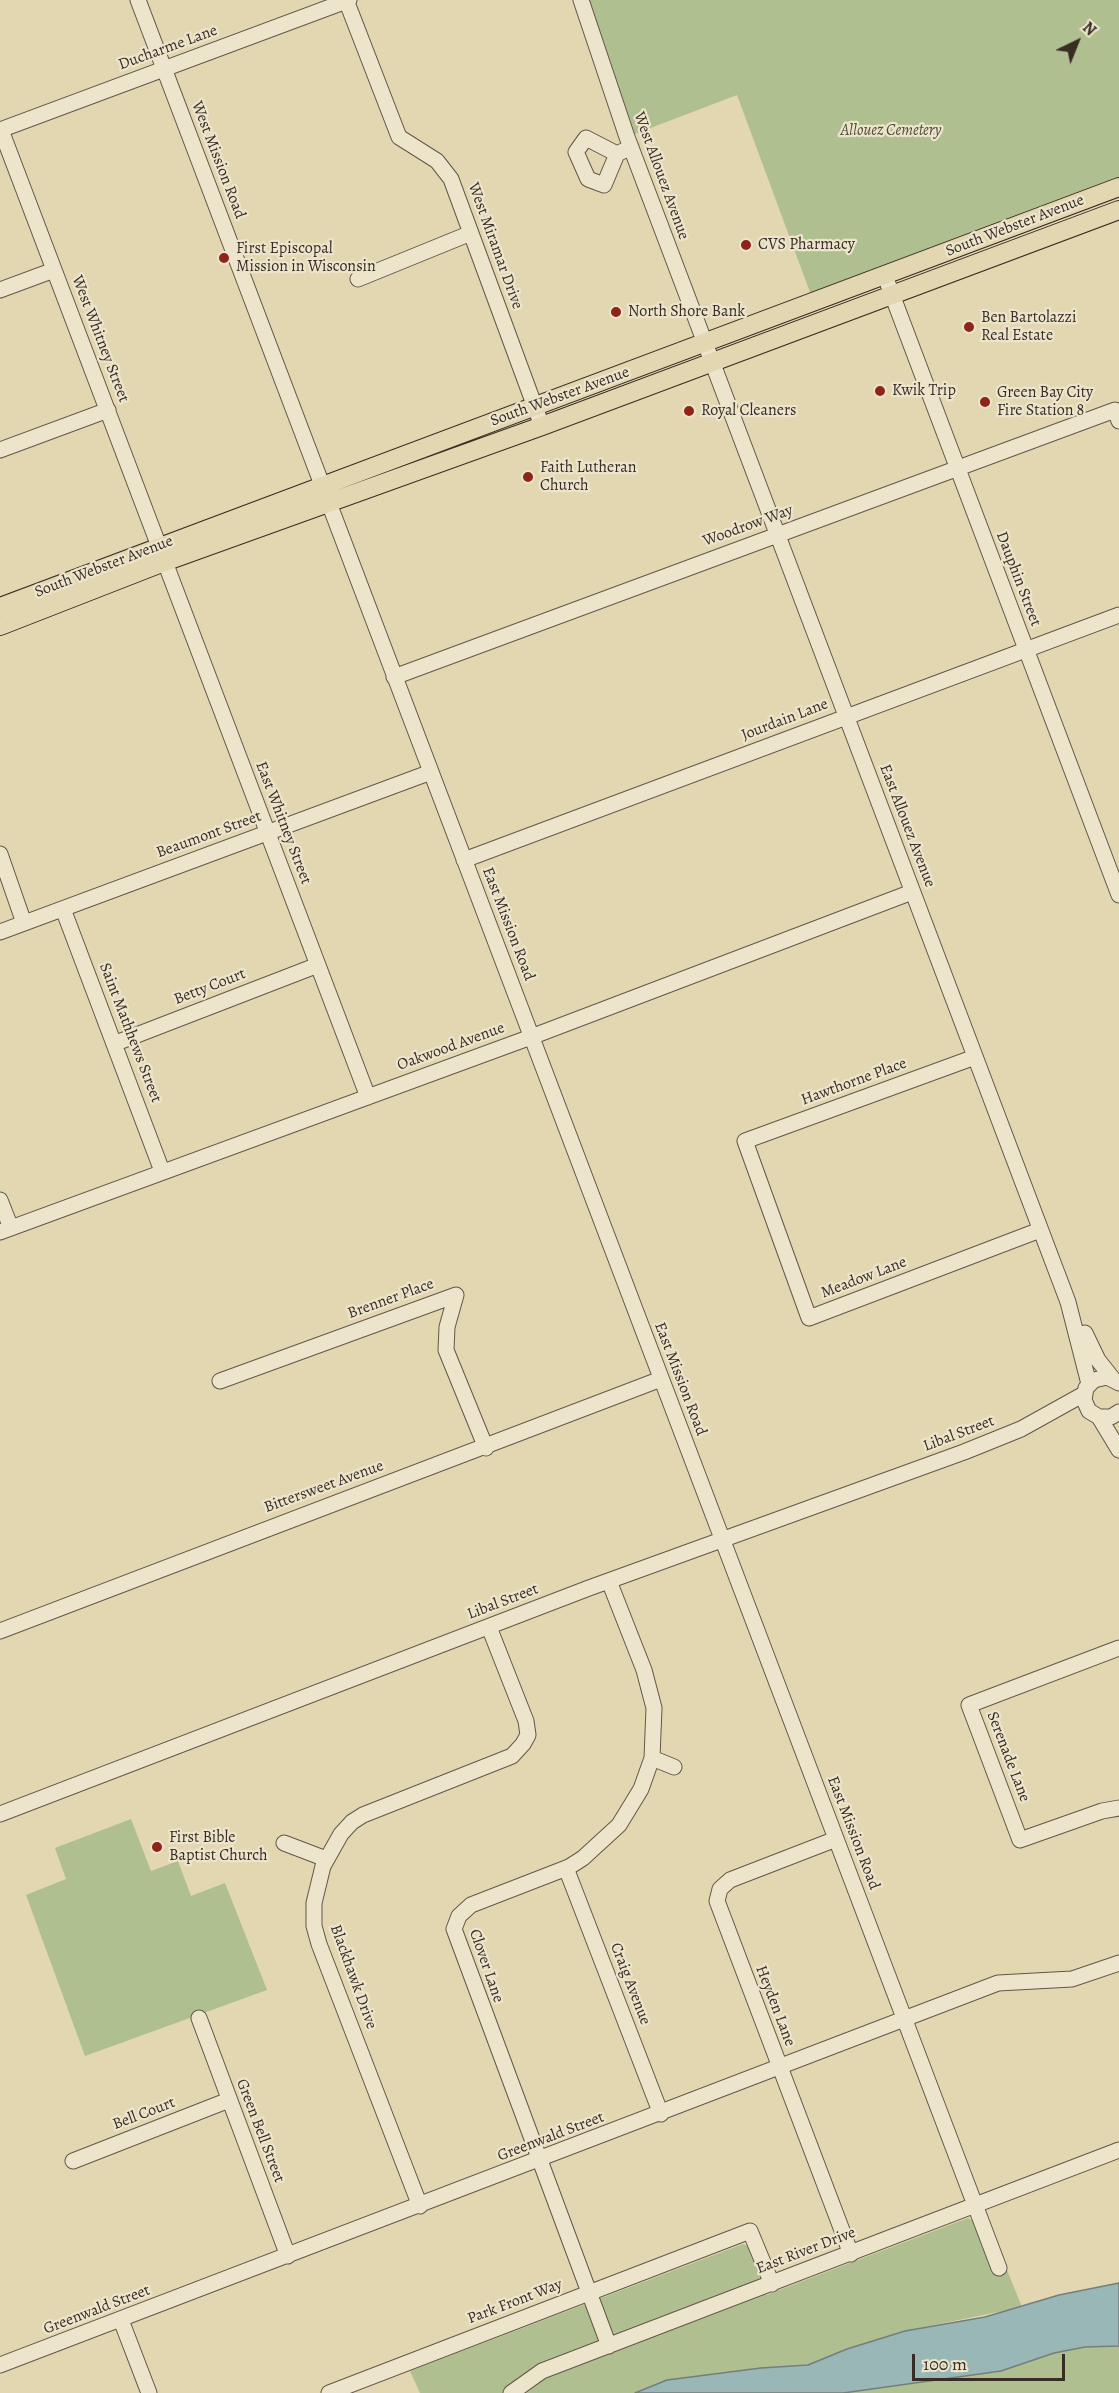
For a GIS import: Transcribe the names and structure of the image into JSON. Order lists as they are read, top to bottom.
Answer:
{
  "streets": {
    "main road": ["South Webster Avenue"],
    "street": [
      "Ducharme Lane",
      "West Mission Road",
      "West Allouez Avenue",
      "West Miramar Drive",
      "West Whitney Street",
      "Woodrow Way",
      "Dauphin Street",
      "Jourdain Lane",
      "East Whitney Street",
      "East Allouez Avenue",
      "Beaumont Street",
      "East Mission Road",
      "Betty Court",
      "Saint Mathhews Street",
      "Oakwood Avenue",
      "Hawthorne Place",
      "Meadow Lane",
      "Brenner Place",
      "Libal Street",
      "Bittersweet Avenue",
      "Serenade Lane",
      "Clover Lane",
      "Blackhawk Drive",
      "Craig Avenue",
      "Heyden Lane",
      "Bell Court",
      "Green Bell Street",
      "Greenwald Street",
      "East River Drive",
      "Park Front Way"
    ]
  },
  "crossings": [
    ["Ducharme Lane", "West Mission Road"],
    ["Ducharme Lane", "West Miramar Drive"],
    ["Ducharme Lane", "West Whitney Street"],
    ["West Mission Road", "South Webster Avenue"],
    ["West Mission Road", "East Mission Road"],
    ["West Allouez Avenue", "South Webster Avenue"],
    ["West Allouez Avenue", "East Allouez Avenue"],
    ["South Webster Avenue", "West Miramar Drive"],
    ["South Webster Avenue", "West Whitney Street"],
    ["South Webster Avenue", "Dauphin Street"],
    ["South Webster Avenue", "East Whitney Street"],
    ["South Webster Avenue", "East Allouez Avenue"],
    ["South Webster Avenue", "East Mission Road"],
    ["West Whitney Street", "East Whitney Street"],
    ["Woodrow Way", "Dauphin Street"],
    ["Woodrow Way", "East Allouez Avenue"],
    ["Woodrow Way", "East Mission Road"],
    ["Dauphin Street", "Jourdain Lane"],
    ["Jourdain Lane", "East Allouez Avenue"],
    ["Jourdain Lane", "East Mission Road"],
    ["East Whitney Street", "Beaumont Street"],
    ["East Whitney Street", "Betty Court"],
    ["East Whitney Street", "Oakwood Avenue"],
    ["East Allouez Avenue", "Oakwood Avenue"],
    ["East Allouez Avenue", "Hawthorne Place"],
    ["East Allouez Avenue", "Meadow Lane"],
    ["East Allouez Avenue", "Libal Street"],
    ["Beaumont Street", "East Mission Road"],
    ["Beaumont Street", "Saint Mathhews Street"],
    ["East Mission Road", "Oakwood Avenue"],
    ["East Mission Road", "Libal Street"],
    ["East Mission Road", "Bittersweet Avenue"],
    ["East Mission Road", "Heyden Lane"],
    ["East Mission Road", "Greenwald Street"],
    ["East Mission Road", "East River Drive"],
    ["Betty Court", "Saint Mathhews Street"],
    ["Saint Mathhews Street", "Oakwood Avenue"],
    ["Hawthorne Place", "Meadow Lane"],
    ["Brenner Place", "Bittersweet Avenue"],
    ["Libal Street", "Clover Lane"],
    ["Libal Street", "Blackhawk Drive"],
    ["Clover Lane", "Craig Avenue"],
    ["Clover Lane", "Greenwald Street"],
    ["Clover Lane", "East River Drive"],
    ["Clover Lane", "Park Front Way"],
    ["Blackhawk Drive", "Greenwald Street"],
    ["Craig Avenue", "Greenwald Street"],
    ["Heyden Lane", "Greenwald Street"],
    ["Heyden Lane", "East River Drive"],
    ["Bell Court", "Green Bell Street"],
    ["Green Bell Street", "Greenwald Street"],
    ["East River Drive", "Park Front Way"]
  ],
  "parks": ["Allouez Cemetery"],
  "places": [
    "CVS Pharmacy",
    "First Episcopal Mission in Wisconsin",
    "North Shore Bank",
    "Ben Bartolazzi Real Estate",
    "Kwik Trip",
    "Green Bay City Fire Station 8",
    "Royal Cleaners",
    "Faith Lutheran Church",
    "First Bible Baptist Church"
  ],
  "scale_bar": "100 m",
  "north": "top right"
}
